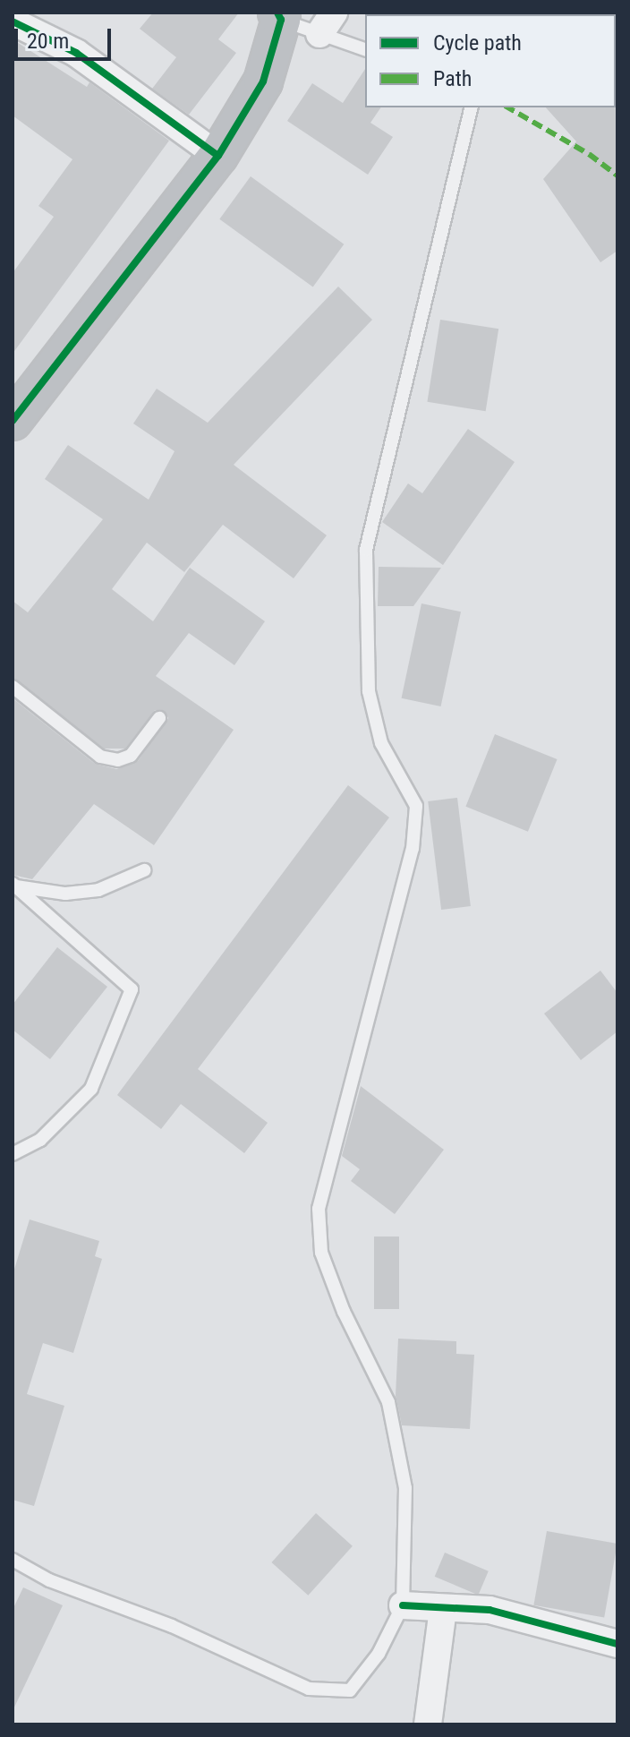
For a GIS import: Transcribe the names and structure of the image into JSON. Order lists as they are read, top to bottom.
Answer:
{
  "legend": ["Cycle path", "Path"],
  "scale_bar": "20 m"
}
